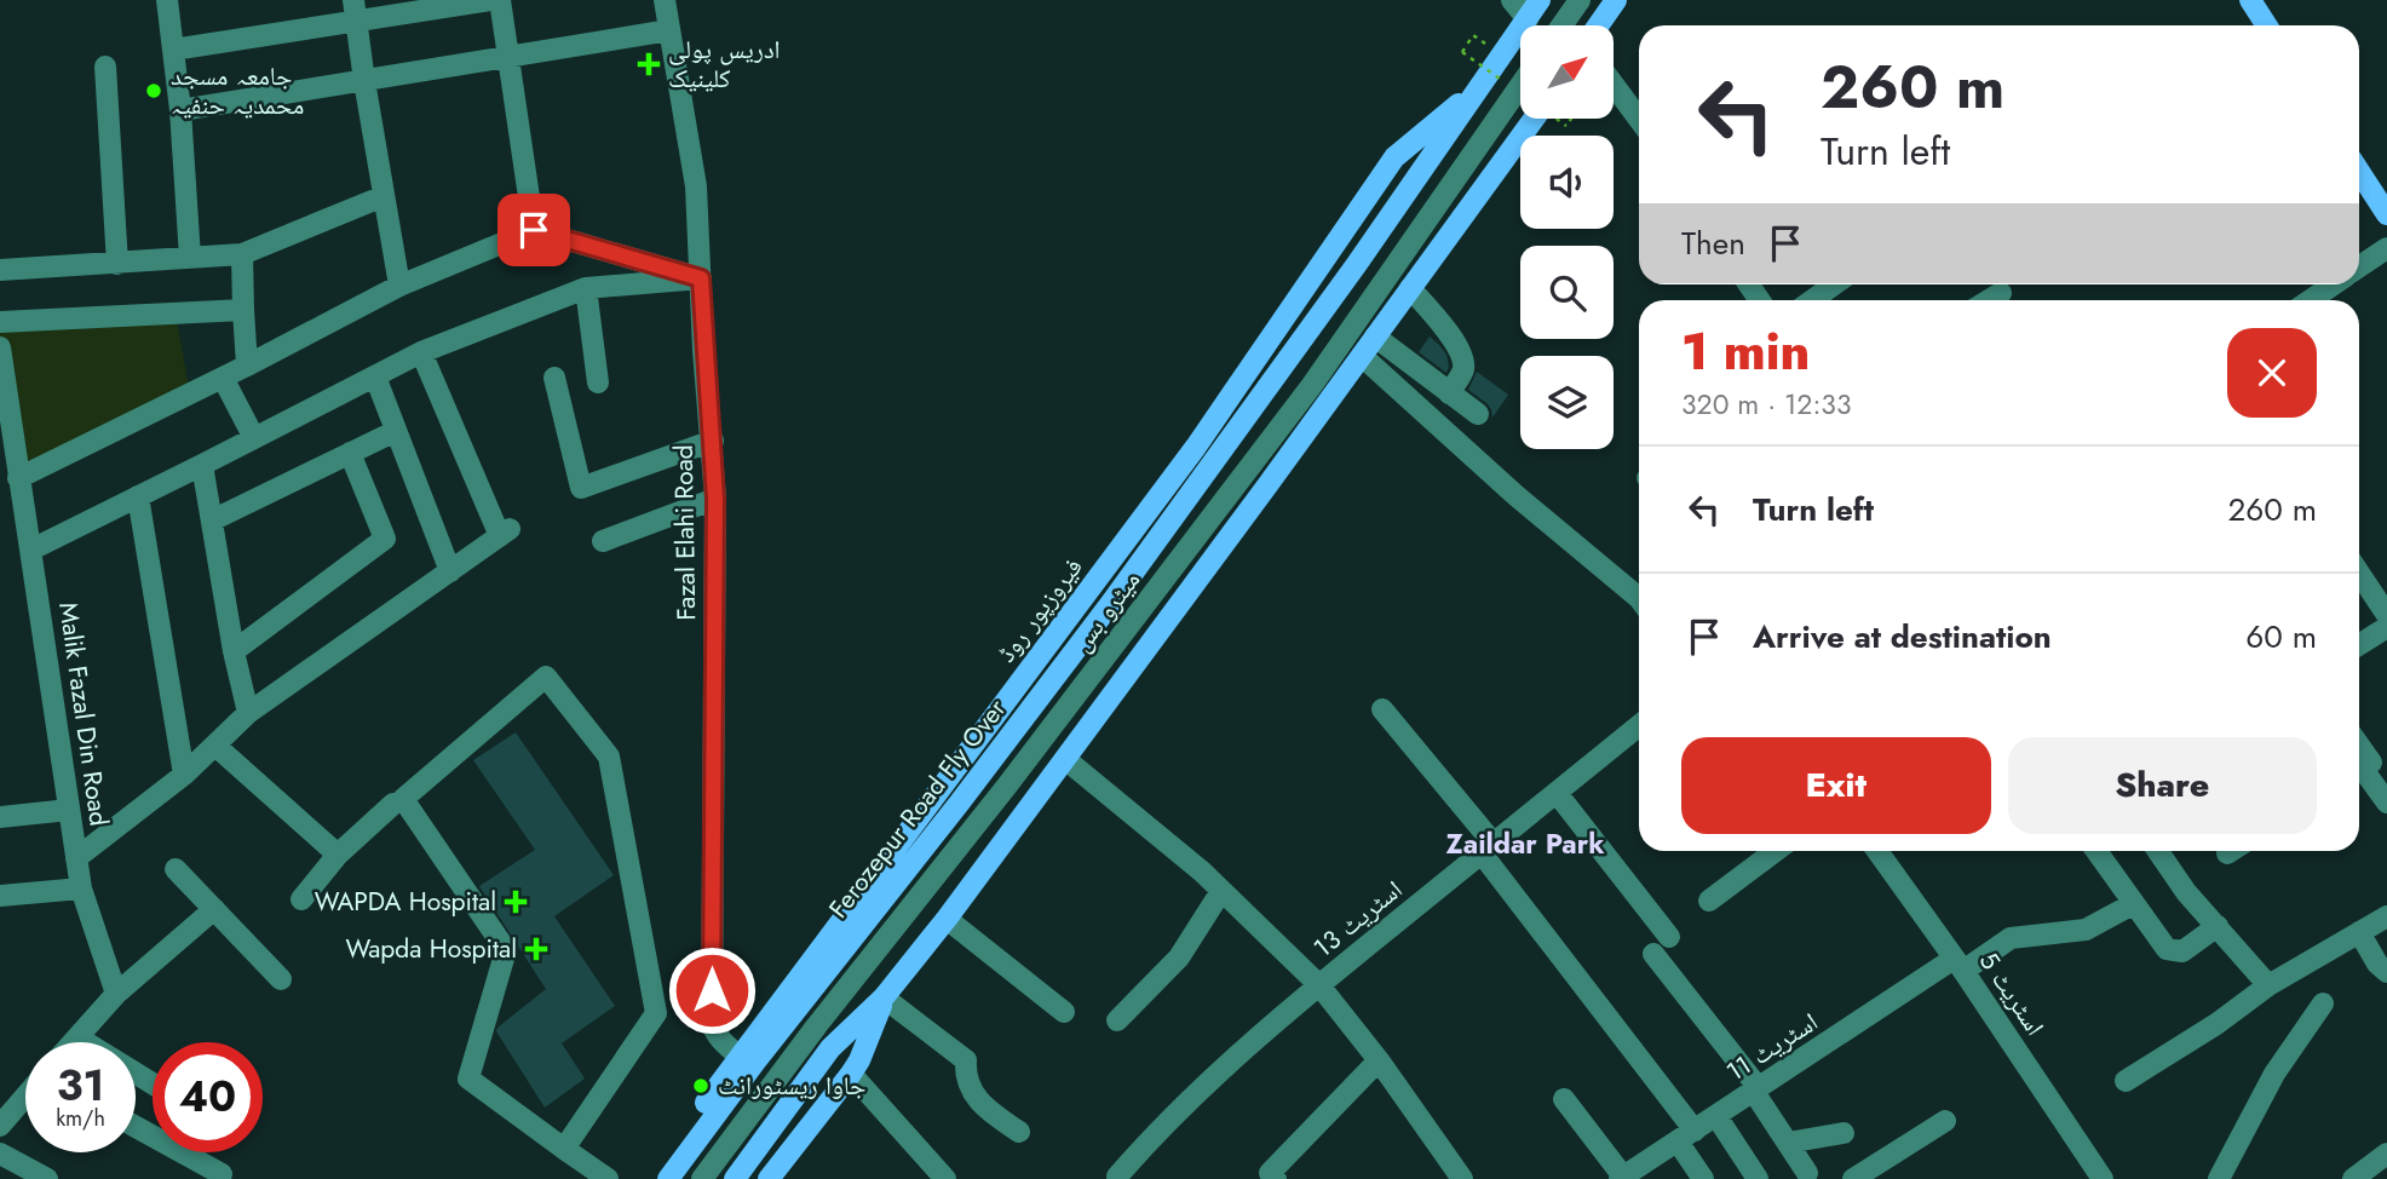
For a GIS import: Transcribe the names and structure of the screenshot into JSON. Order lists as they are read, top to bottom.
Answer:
{
  "streets": {
    "main road": ["فیروزپور روڈ", "Ferozepur Road Fly Over"],
    "street": [
      "Fazal Elahi Road",
      "میٹرو بس",
      "Malik Fazal Din Road",
      "اسٹریٹ 13",
      "اسٹریٹ 5",
      "اسٹریٹ 11"
    ]
  },
  "crossings": [
    ["Fazal Elahi Road", "فیروزپور روڈ"],
    ["فیروزپور روڈ", "Ferozepur Road Fly Over"],
    ["اسٹریٹ 5", "اسٹریٹ 11"]
  ],
  "districts": ["Zaildar Park"],
  "places": {
    "health": ["ادریس پولی کلینیک", "WAPDA Hospital", "Wapda Hospital"],
    "other": ["جامعہ مسجد محمدیہ حنفیہ", "جاوا ریسٹورانٹ"]
  },
  "north": "top right",
  "page": {
    "turn": ["260 m", "Turn left"],
    "then": "Then",
    "heading": ["1 min", "320 m · 12:33"],
    "list": [
      {
        "name": "Turn left",
        "value": "260 m"
      },
      {
        "name": "Arrive at destination",
        "value": "60 m"
      }
    ],
    "buttons": ["Exit", "Share"],
    "speed": "31 km/h",
    "limit": "40"
  }
}
